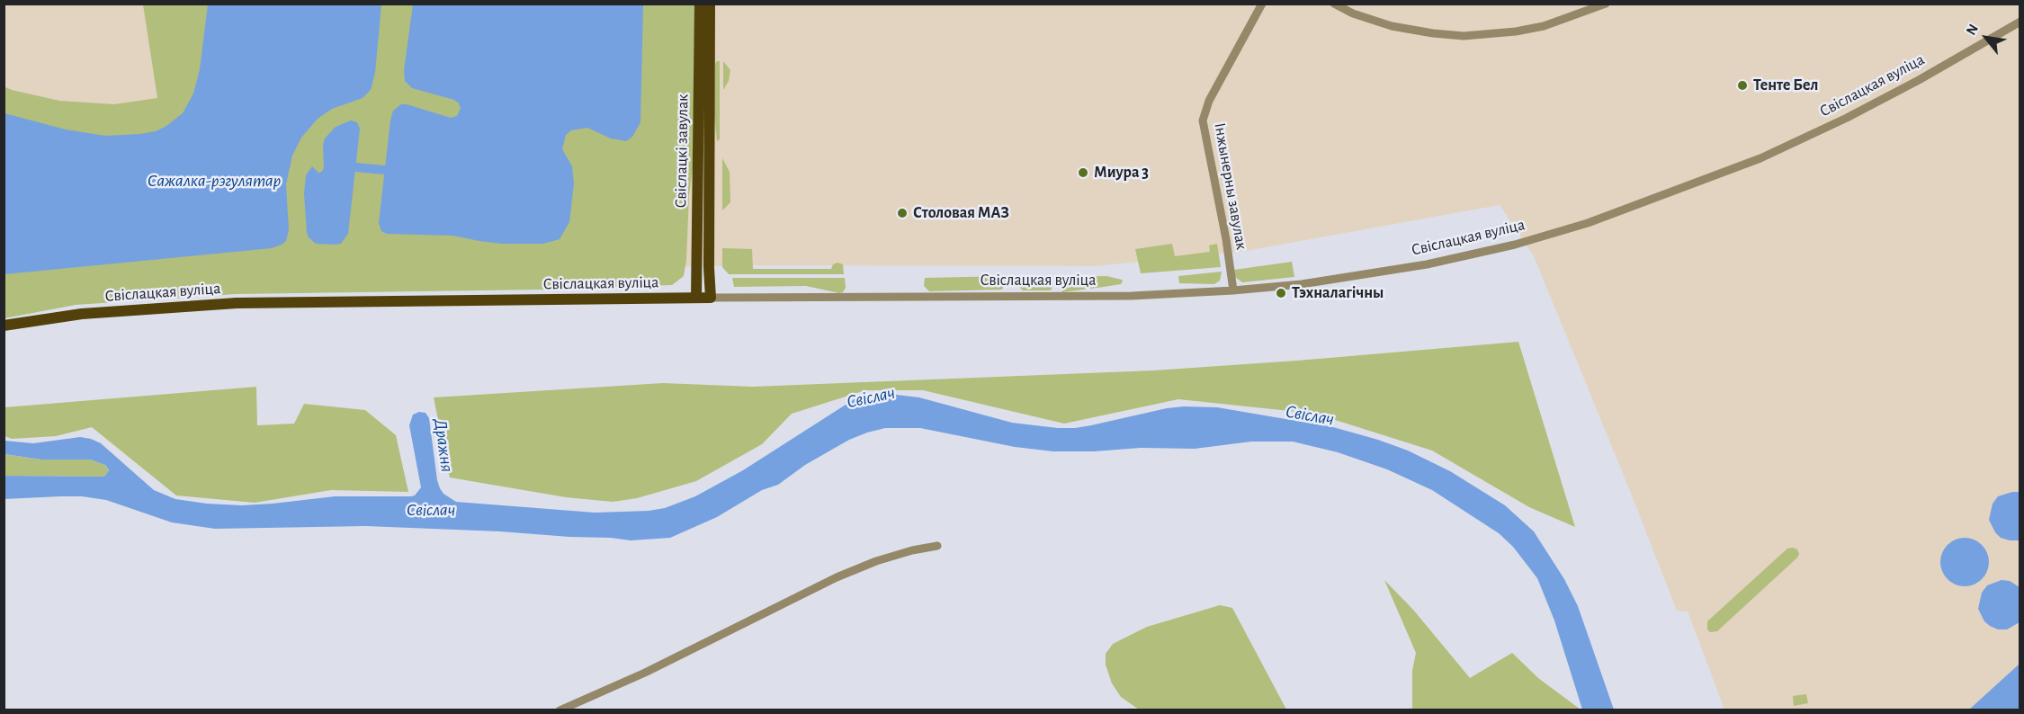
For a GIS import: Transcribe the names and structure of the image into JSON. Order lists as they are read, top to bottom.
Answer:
{
  "streets": {
    "main road": ["Свіслацкая вуліца", "Свіслацкі завулак"],
    "street": ["Інжынерны завулак"]
  },
  "crossings": [
    ["Свіслацкая вуліца", "Свіслацкі завулак"],
    ["Свіслацкая вуліца", "Інжынерны завулак"]
  ],
  "water": ["Сажалка-рэгулятар", "Свіслач", "Дражня"],
  "places": [
    "Тенте Бел",
    "Миура 3",
    "Столовая МАЗ",
    "Тэхналагічны"
  ],
  "north": "top left"
}
